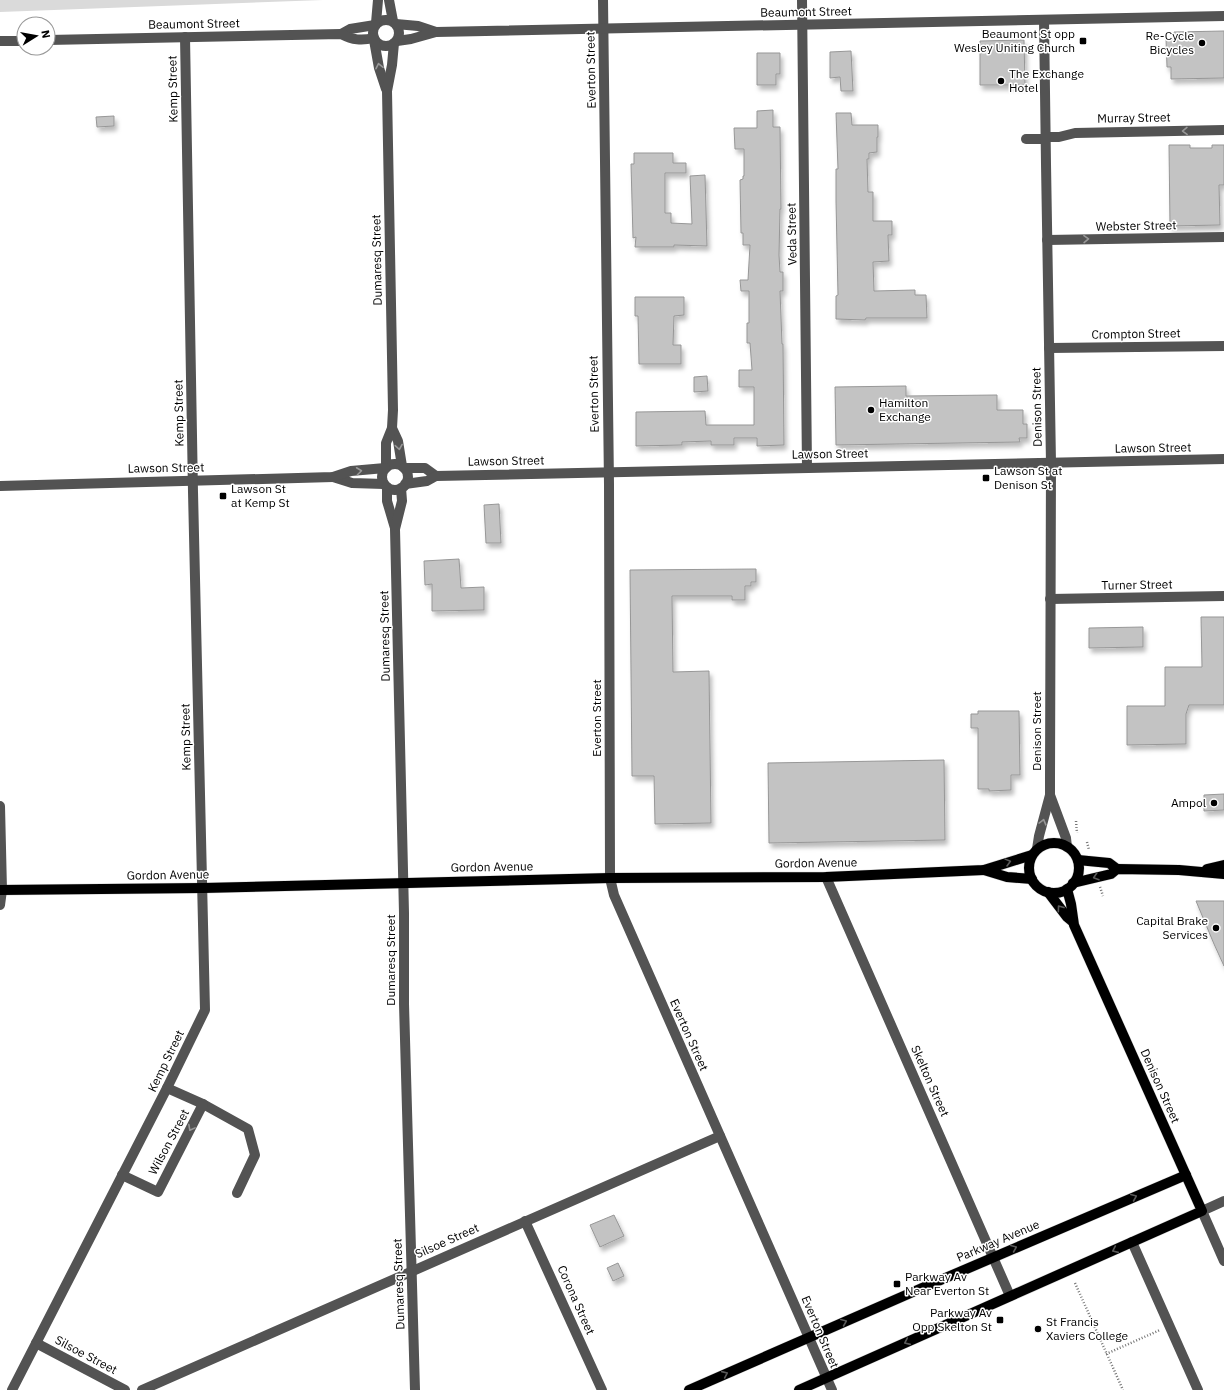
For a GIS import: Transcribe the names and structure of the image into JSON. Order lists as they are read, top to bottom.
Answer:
{
  "streets": {
    "main road": ["Denison Street", "Gordon Avenue", "Parkway Avenue"],
    "street": [
      "Beaumont Street",
      "Everton Street",
      "Kemp Street",
      "Murray Street",
      "Webster Street",
      "Veda Street",
      "Dumaresq Street",
      "Crompton Street",
      "Lawson Street",
      "Turner Street",
      "Skelton Street",
      "Wilson Street",
      "Silsoe Street",
      "Corona Street"
    ]
  },
  "crossings": [
    ["Beaumont Street", "Everton Street"],
    ["Beaumont Street", "Kemp Street"],
    ["Beaumont Street", "Veda Street"],
    ["Beaumont Street", "Dumaresq Street"],
    ["Beaumont Street", "Denison Street"],
    ["Everton Street", "Lawson Street"],
    ["Everton Street", "Gordon Avenue"],
    ["Everton Street", "Silsoe Street"],
    ["Everton Street", "Parkway Avenue"],
    ["Kemp Street", "Lawson Street"],
    ["Kemp Street", "Gordon Avenue"],
    ["Kemp Street", "Wilson Street"],
    ["Kemp Street", "Silsoe Street"],
    ["Murray Street", "Denison Street"],
    ["Webster Street", "Denison Street"],
    ["Veda Street", "Lawson Street"],
    ["Dumaresq Street", "Lawson Street"],
    ["Dumaresq Street", "Gordon Avenue"],
    ["Dumaresq Street", "Silsoe Street"],
    ["Crompton Street", "Denison Street"],
    ["Denison Street", "Lawson Street"],
    ["Denison Street", "Turner Street"],
    ["Denison Street", "Gordon Avenue"],
    ["Denison Street", "Parkway Avenue"],
    ["Gordon Avenue", "Skelton Street"],
    ["Skelton Street", "Parkway Avenue"],
    ["Silsoe Street", "Corona Street"]
  ],
  "one_way": ["Murray Street", "Webster Street"],
  "places": {
    "transit": [
      "Beaumont St opp Wesley Uniting Church",
      "Lawson St at Denison St",
      "Lawson St at Kemp St",
      "Parkway Av Near Everton St",
      "Parkway Av Opp Skelton St"
    ],
    "other": [
      "Re-Cycle Bicycles",
      "The Exchange Hotel",
      "Hamilton Exchange",
      "Ampol",
      "Capital Brake Services",
      "St Francis Xaviers College"
    ]
  },
  "north": "right"
}
